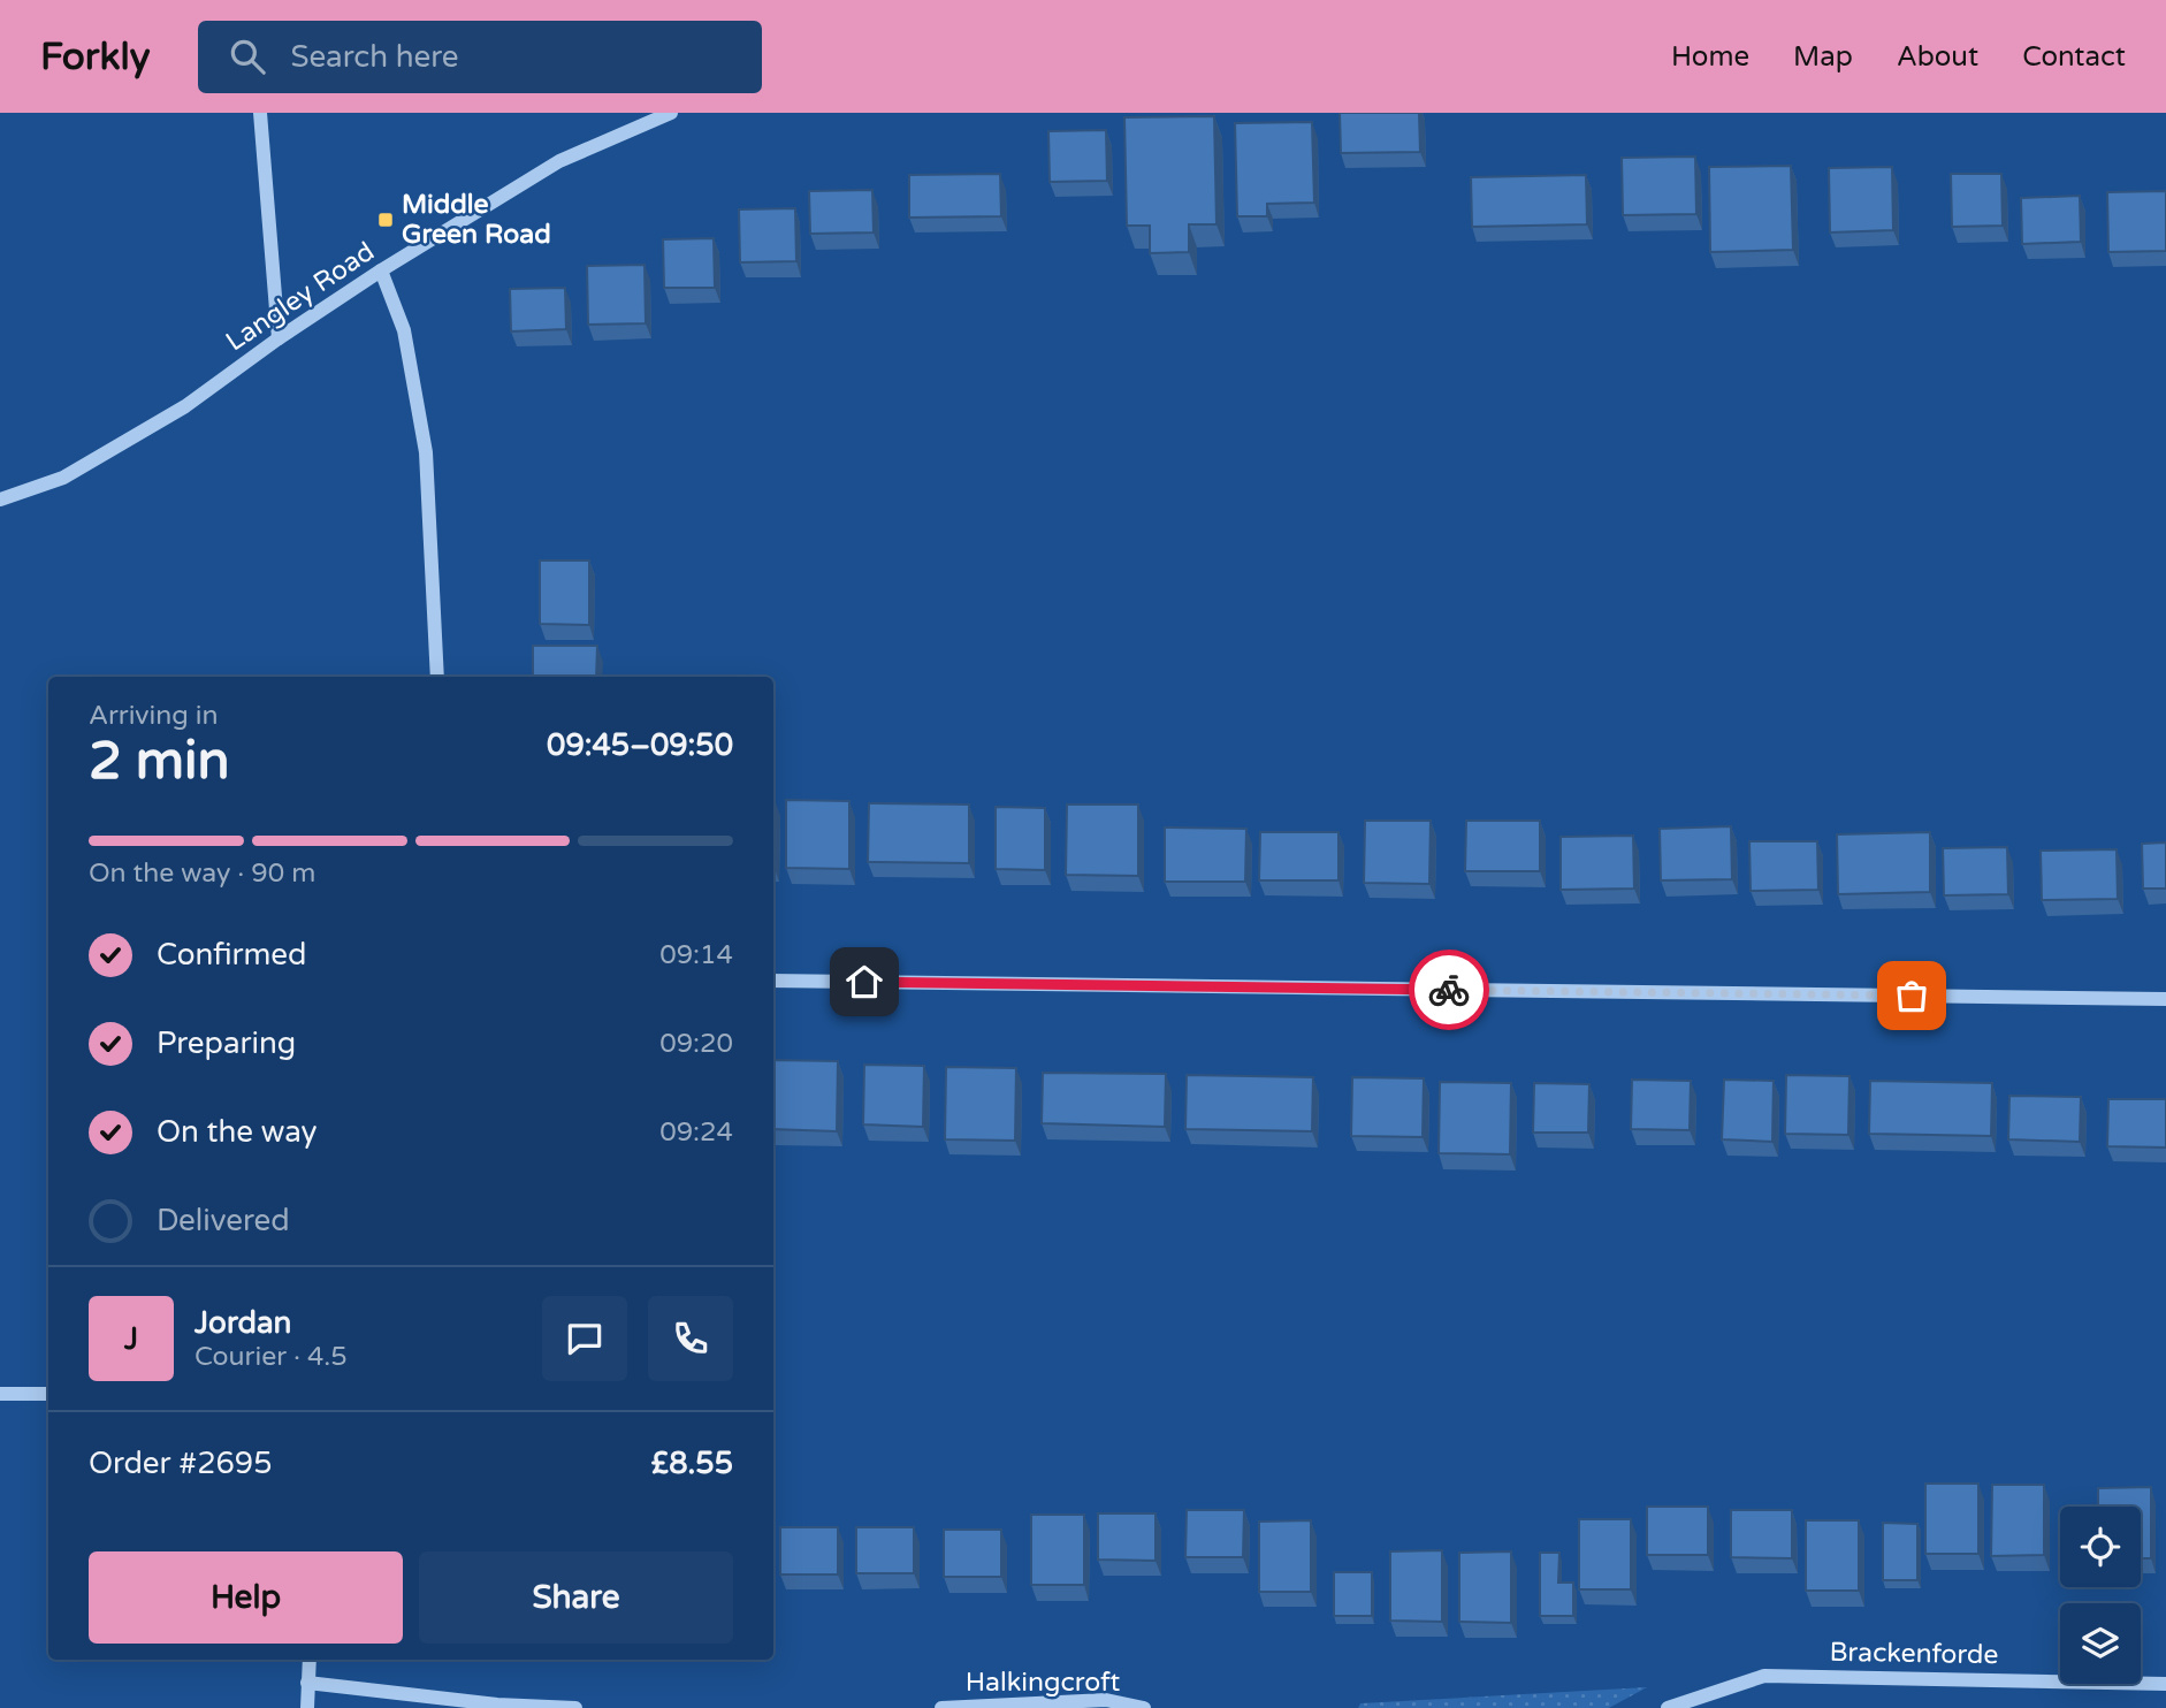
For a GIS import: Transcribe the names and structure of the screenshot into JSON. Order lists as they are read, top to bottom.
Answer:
{
  "streets": {
    "street": ["Langley Road", "Brackenforde", "Halkingcroft"]
  },
  "places": {
    "transit": ["Middle Green Road"]
  },
  "page": {
    "header": "Forkly",
    "search": "Search here",
    "nav": [
      "Home",
      "Map",
      "About",
      "Contact"
    ],
    "heading": ["2 min", "Arriving in", "09:45–09:50"],
    "panel": [
      "Jordan",
      "Courier · 4.5",
      "Order #2695",
      "£8.55"
    ],
    "bar": "On the way · 90 m",
    "list": [
      ["Confirmed", "09:14"],
      ["Preparing", "09:20"],
      ["On the way", "09:24"],
      "Delivered"
    ],
    "round": "J",
    "buttons": ["Help", "Share"]
  }
}
